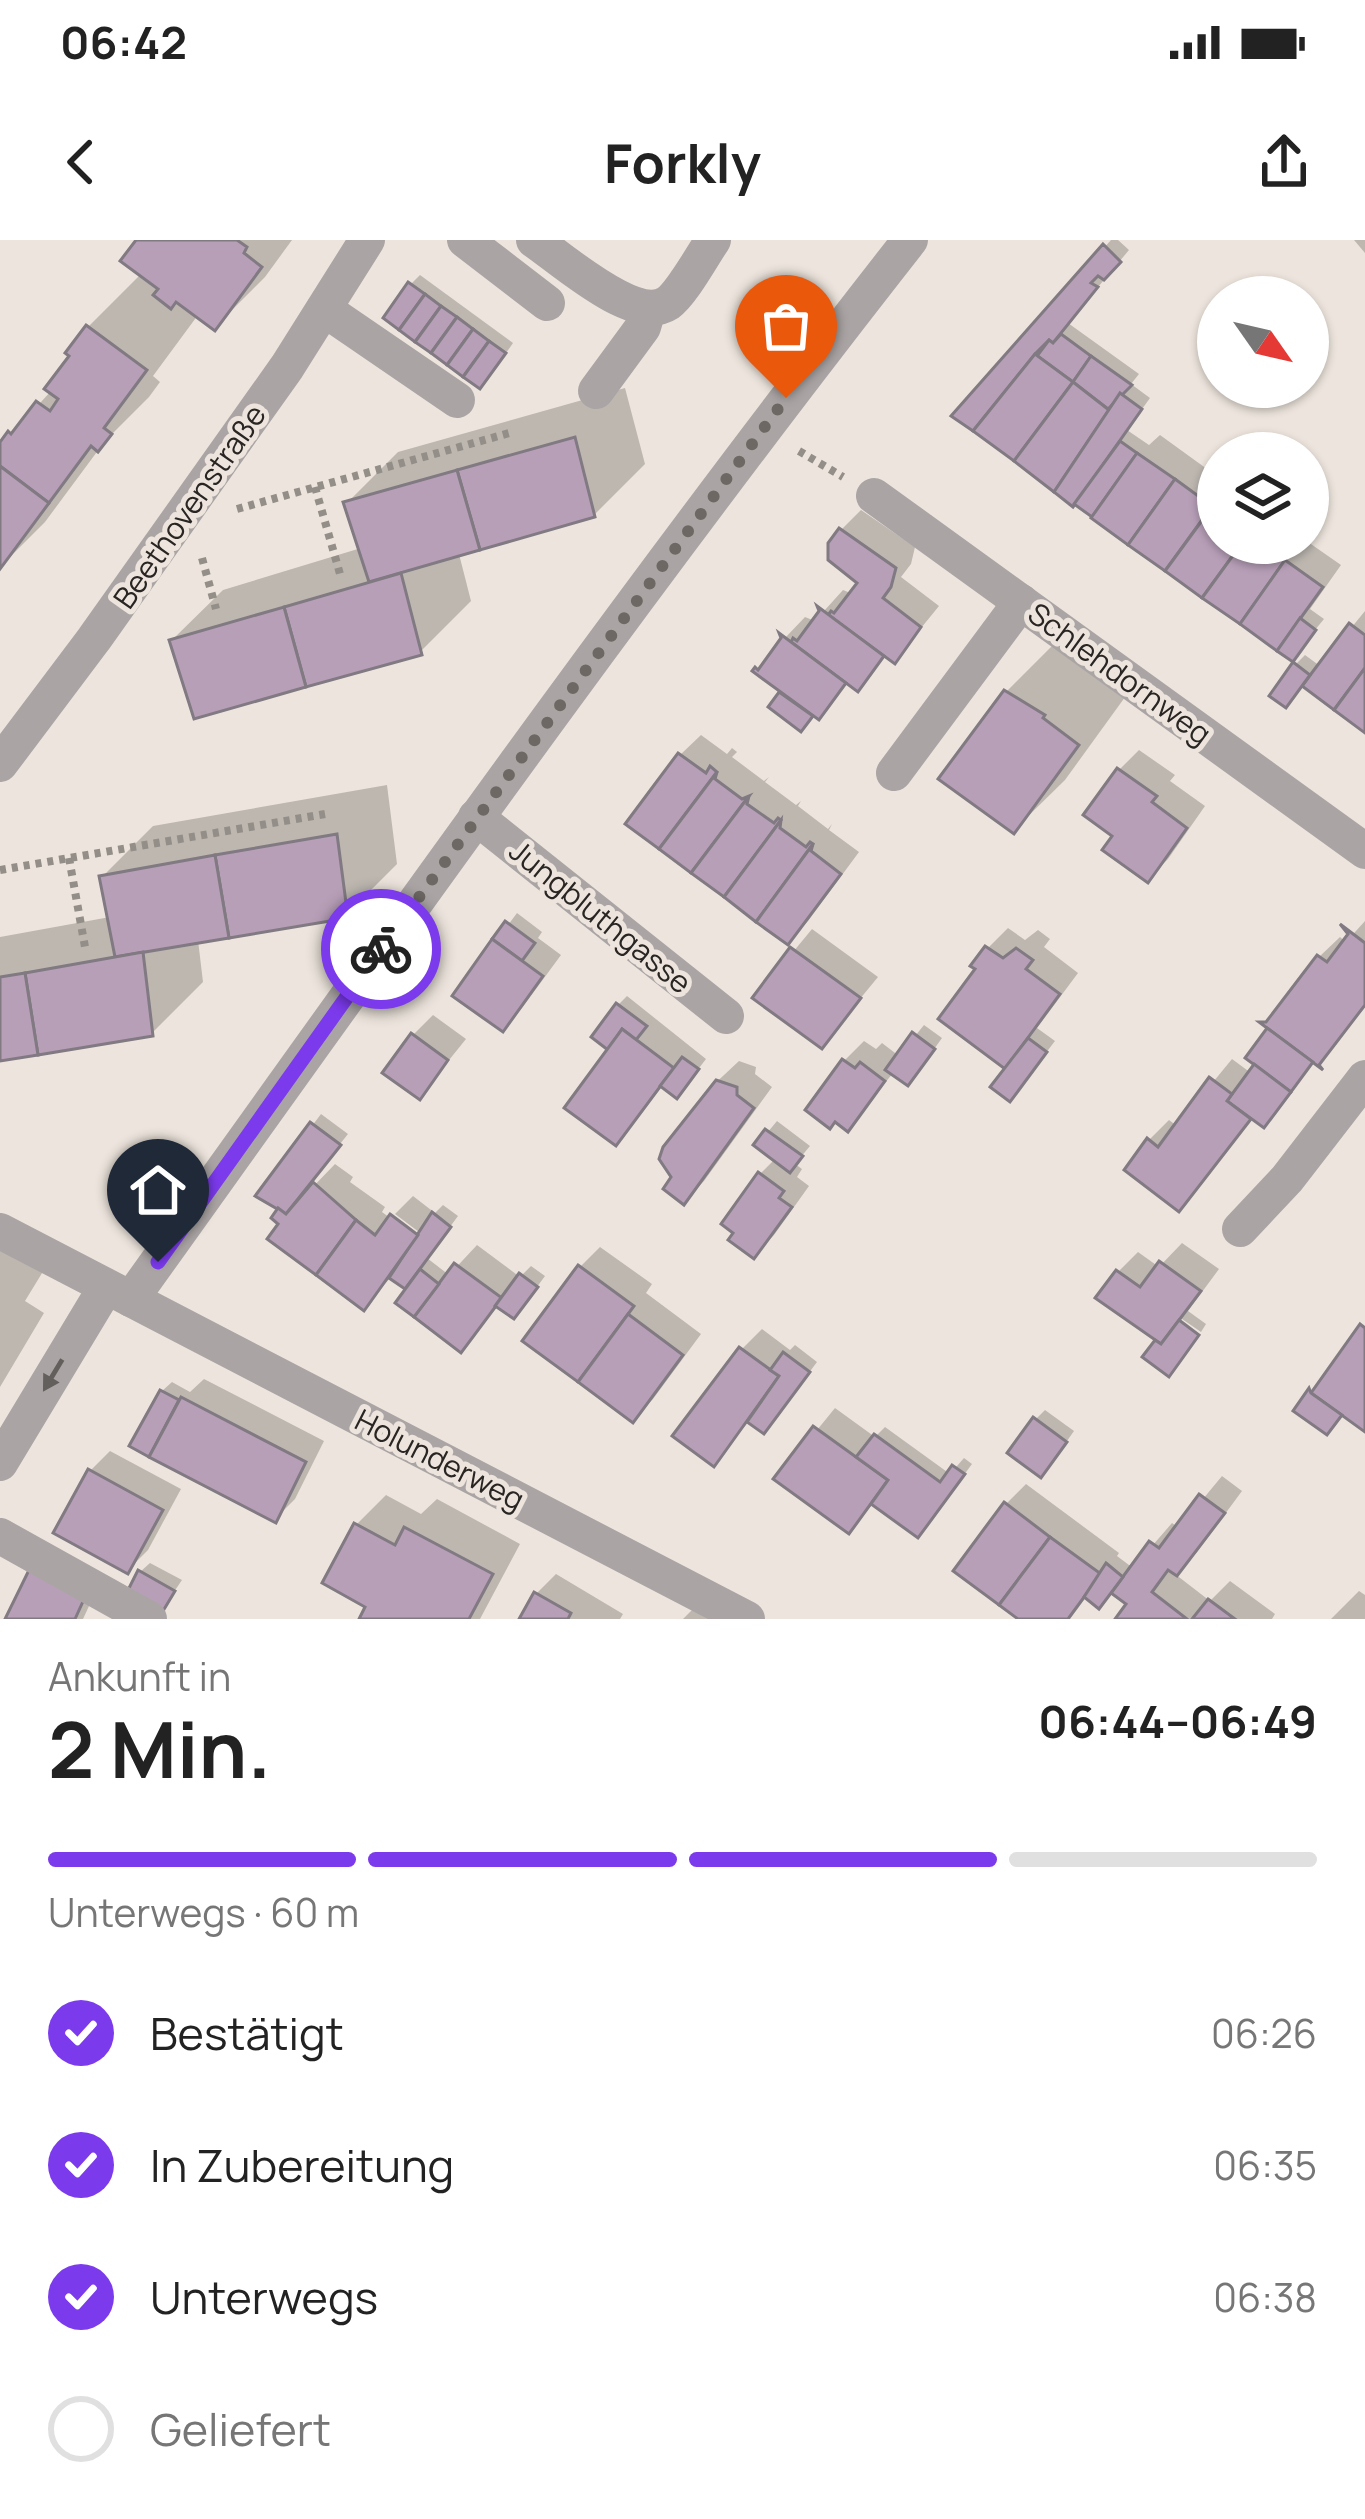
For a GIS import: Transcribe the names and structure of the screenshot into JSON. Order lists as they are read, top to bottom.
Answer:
{
  "streets": {
    "street": [
      "Beethovenstraße",
      "Schlehdornweg",
      "Jungbluthgasse",
      "Holunderweg"
    ]
  },
  "north": "bottom right",
  "page": {
    "status": "06:42",
    "header": "Forkly",
    "heading": ["2 Min.", "Ankunft in", "06:44–06:49"],
    "bar": "Unterwegs · 60 m",
    "list": [
      ["Bestätigt", "06:26"],
      ["In Zubereitung", "06:35"],
      ["Unterwegs", "06:38"],
      "Geliefert"
    ]
  }
}
